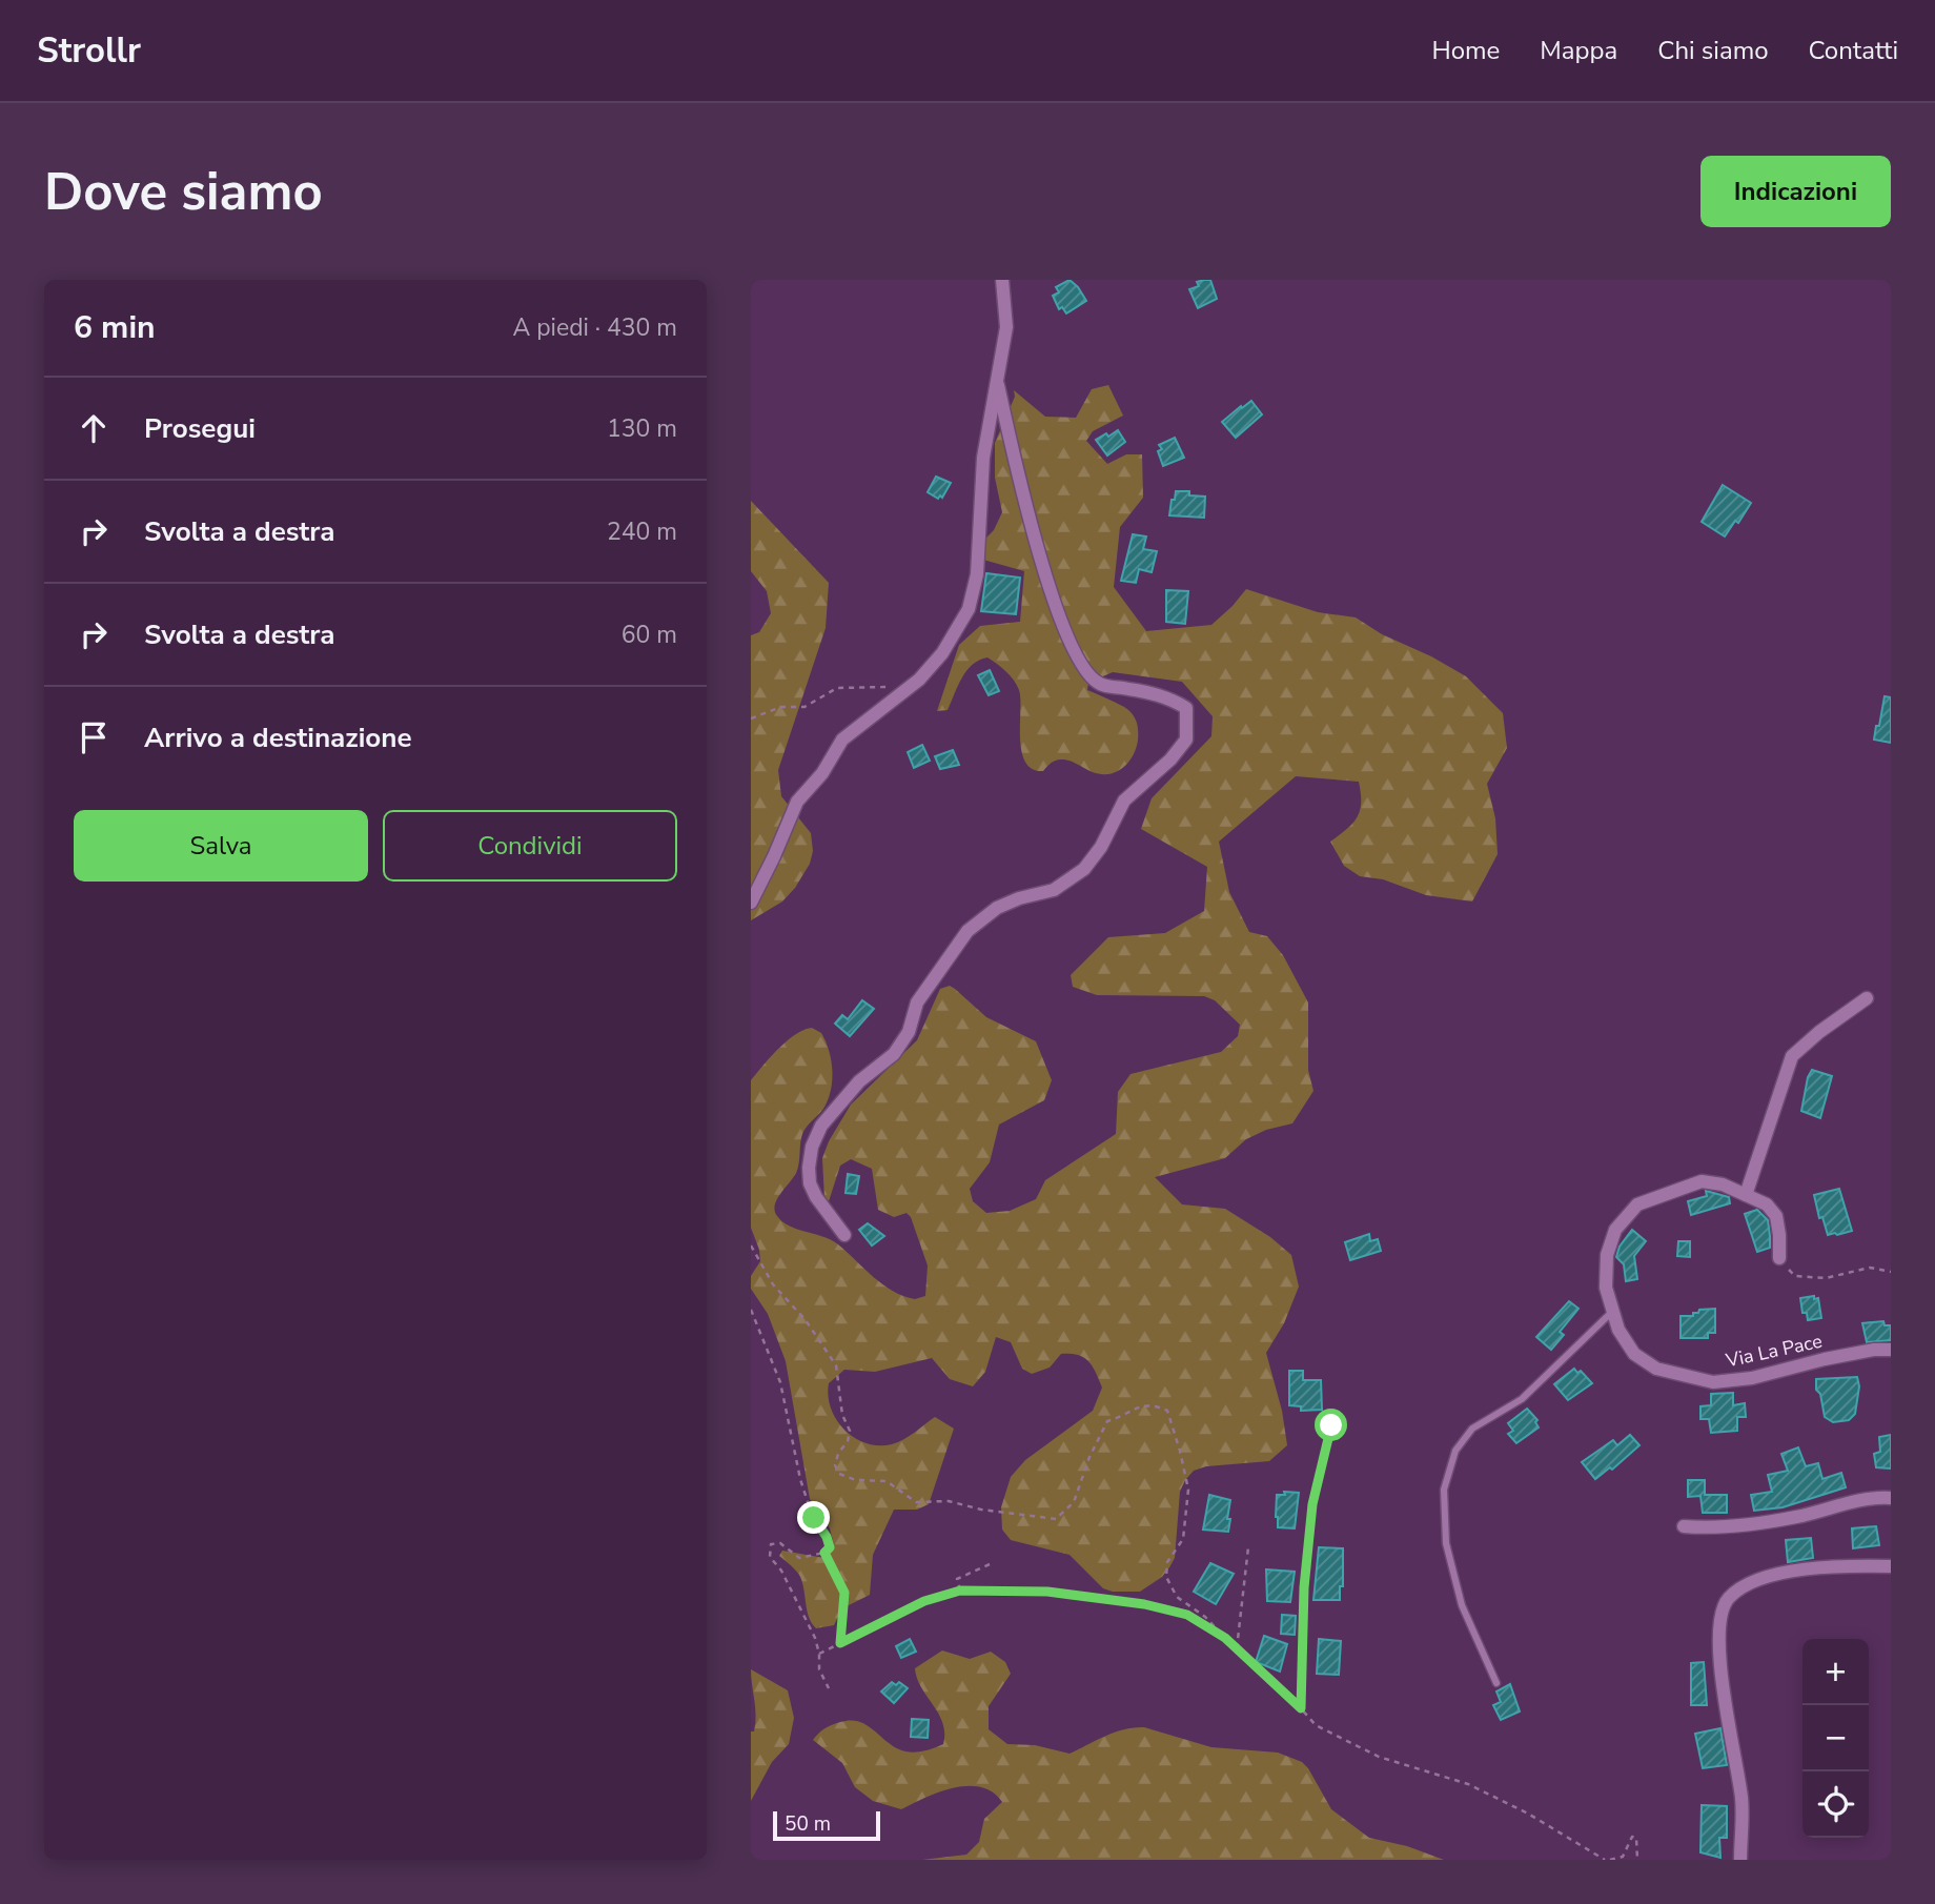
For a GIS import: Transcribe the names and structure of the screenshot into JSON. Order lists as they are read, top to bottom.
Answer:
{
  "streets": {
    "street": ["Via La Pace"]
  },
  "scale_bar": "50 m",
  "page": {
    "header": "Strollr",
    "nav": [
      "Home",
      "Mappa",
      "Chi siamo",
      "Contatti"
    ],
    "buttons": [
      "Indicazioni",
      ["Salva", "Condividi"]
    ],
    "title": "Dove siamo",
    "heading": ["6 min", "A piedi · 430 m"],
    "list": [
      ["Prosegui", "130 m"],
      ["Svolta a destra", "240 m"],
      ["Svolta a destra", "60 m"],
      "Arrivo a destinazione"
    ],
    "map_buttons": ["+", "−"],
    "scale": "50 m"
  }
}
